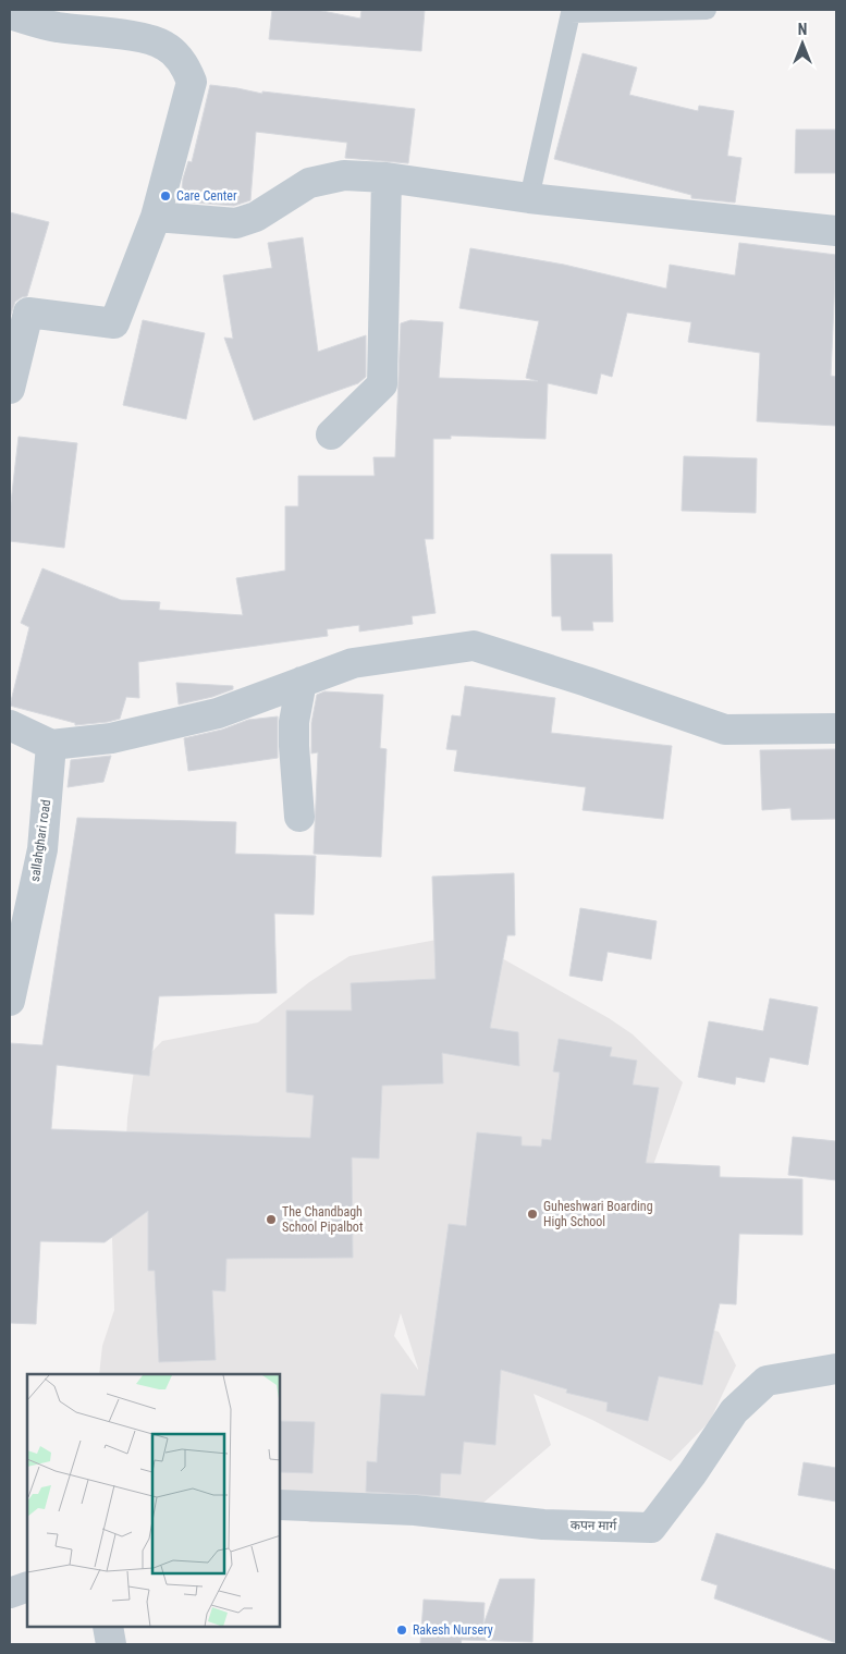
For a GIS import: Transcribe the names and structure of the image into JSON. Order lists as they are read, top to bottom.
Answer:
{
  "streets": {
    "street": ["sallahghari road", "कपन मार्ग"]
  },
  "places": [
    "Care Center",
    "Guheshwari Boarding High School",
    "The Chandbagh School Pipalbot",
    "Rakesh Nursery"
  ],
  "north": "top"
}
